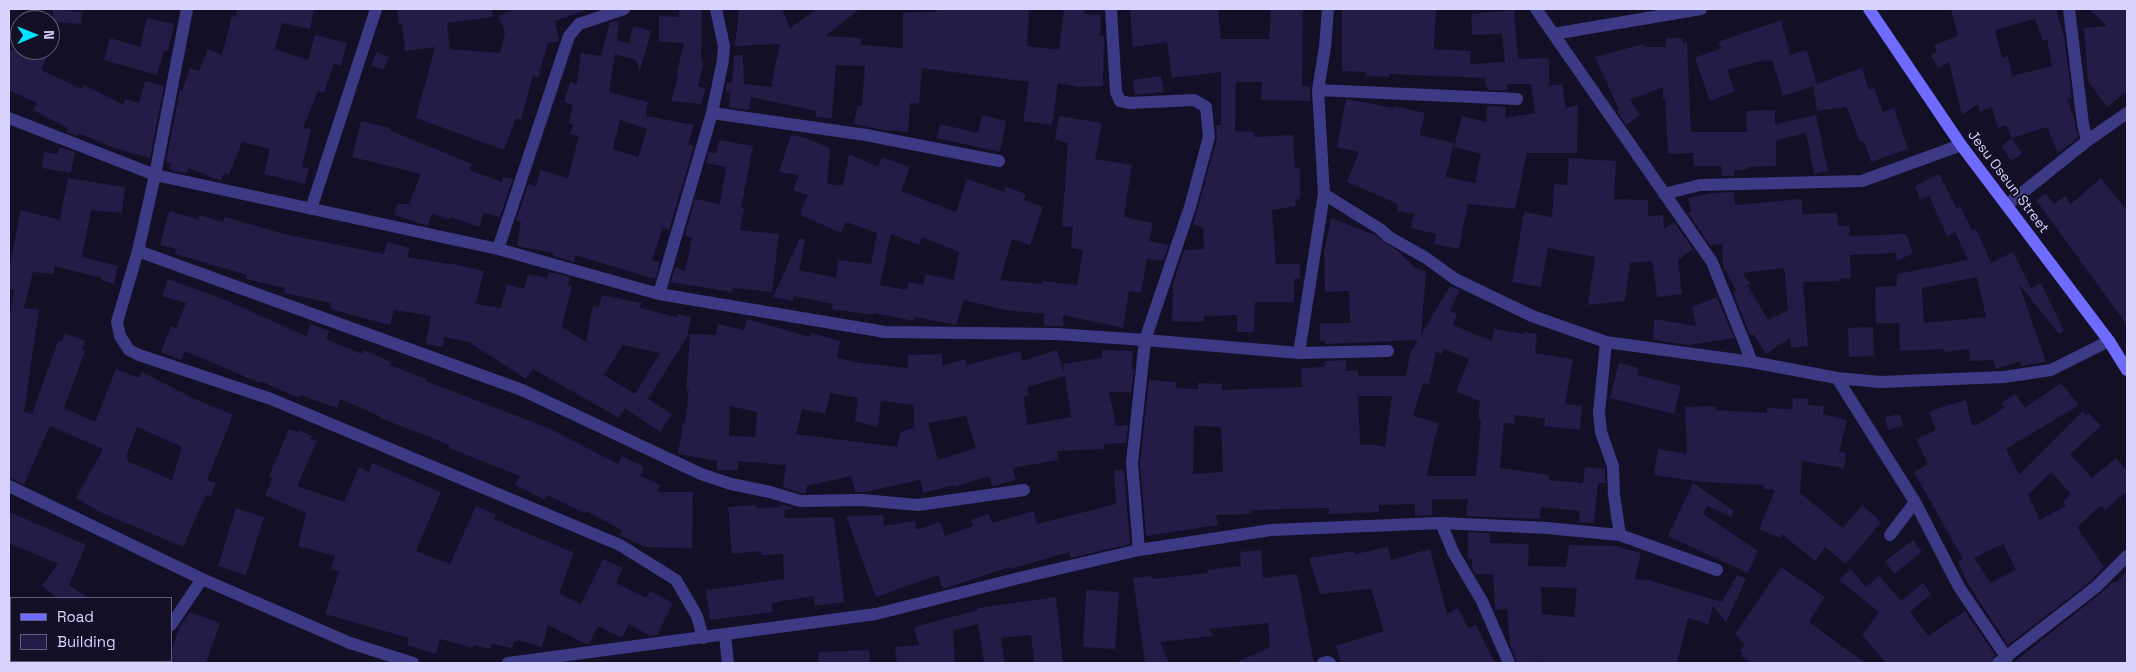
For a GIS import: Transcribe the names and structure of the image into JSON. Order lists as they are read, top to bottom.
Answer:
{
  "streets": {
    "main road": ["Jesu Oseun Street"]
  },
  "legend": ["Road", "Building"],
  "north": "right"
}
